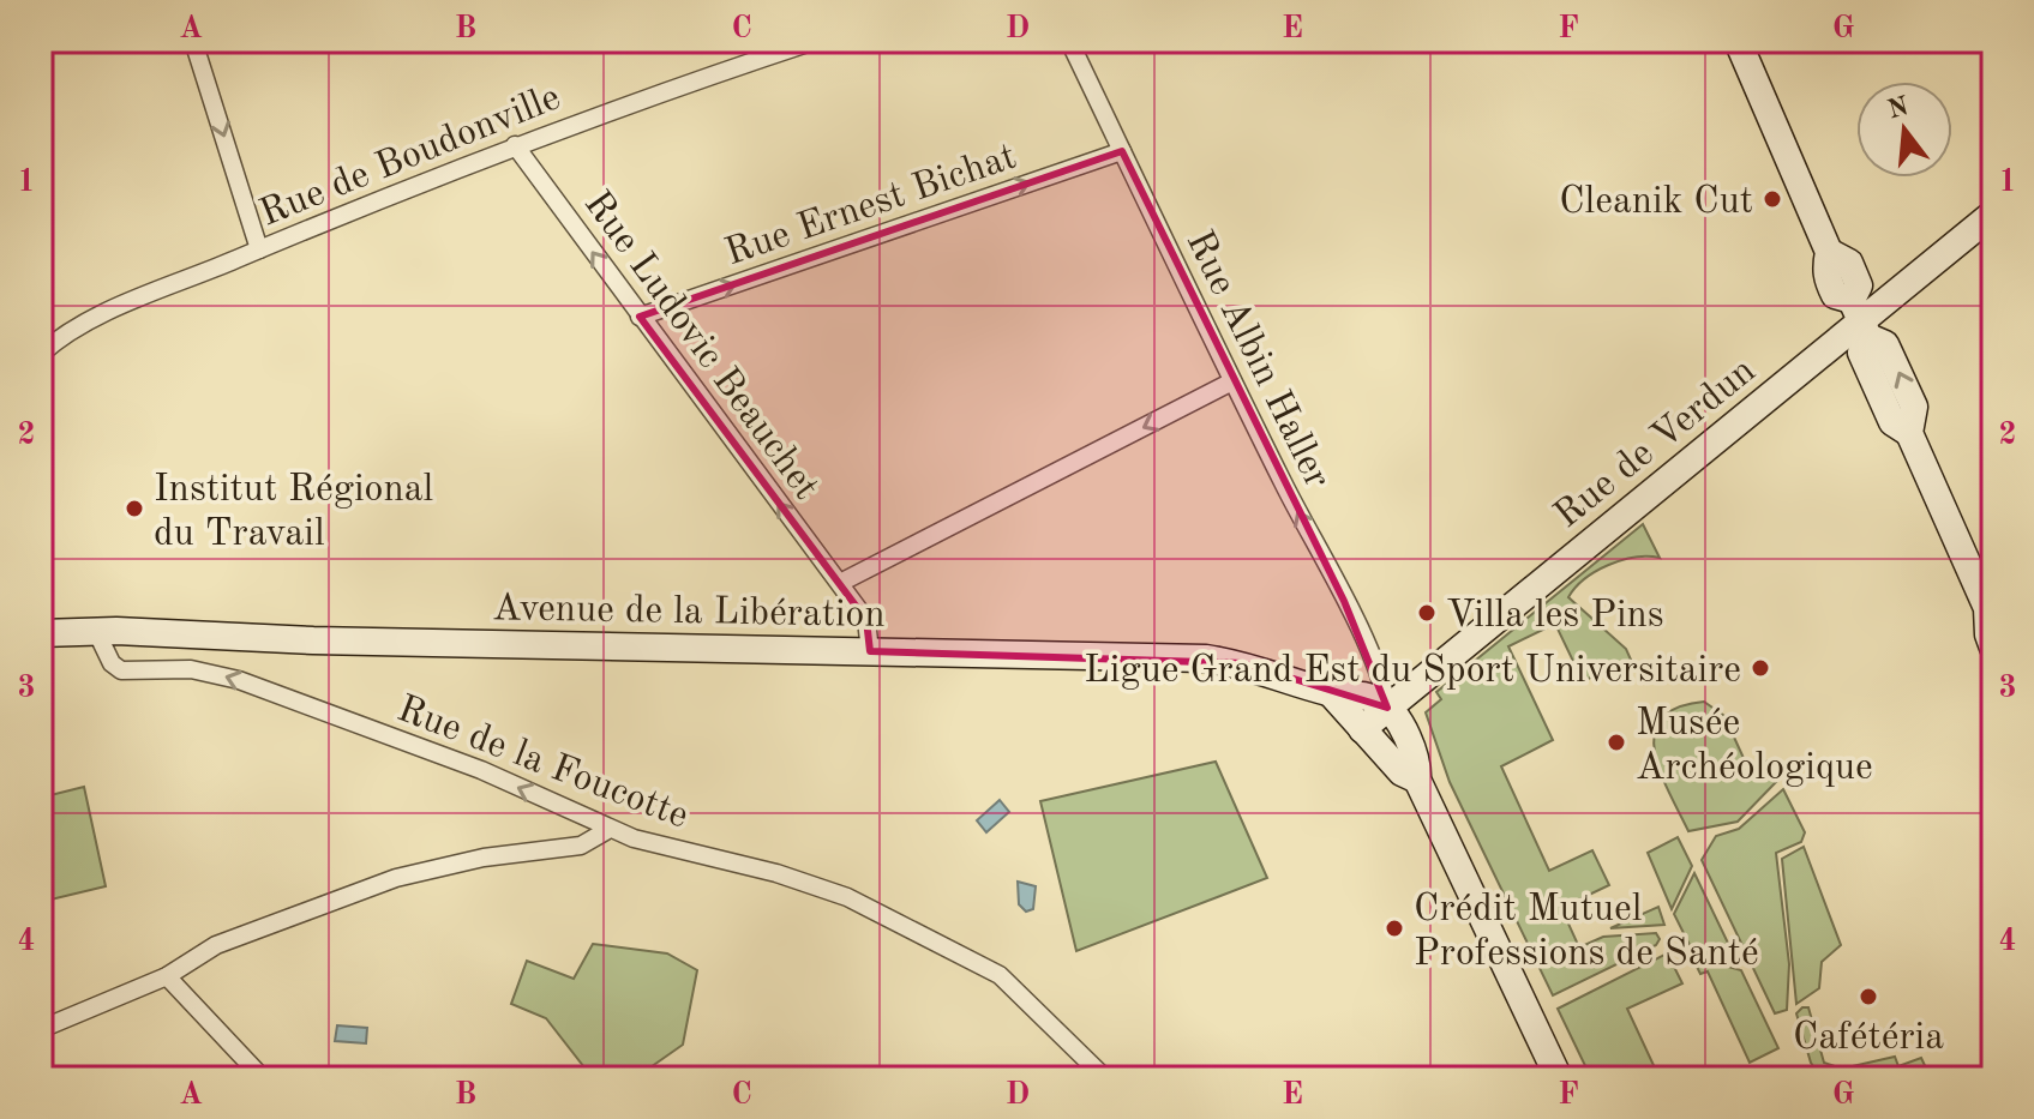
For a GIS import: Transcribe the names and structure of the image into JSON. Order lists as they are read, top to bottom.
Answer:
{
  "streets": {
    "main road": ["Rue de Verdun", "Avenue de la Libération"],
    "street": [
      "Rue de Boudonville",
      "Rue Ernest Bichat",
      "Rue Ludovic Beauchet",
      "Rue Albin Haller",
      "Rue de la Foucotte"
    ]
  },
  "crossings": [
    ["Rue de Boudonville", "Rue Ludovic Beauchet"],
    ["Rue Ernest Bichat", "Rue Ludovic Beauchet"],
    ["Rue Ernest Bichat", "Rue Albin Haller"],
    ["Rue Ludovic Beauchet", "Avenue de la Libération"],
    ["Rue Albin Haller", "Rue de Verdun"],
    ["Rue Albin Haller", "Avenue de la Libération"],
    ["Rue de Verdun", "Avenue de la Libération"],
    ["Avenue de la Libération", "Rue de la Foucotte"]
  ],
  "one_way": [
    "Rue Ernest Bichat",
    "Rue Ludovic Beauchet",
    "Rue Albin Haller",
    "Rue de la Foucotte"
  ],
  "places": [
    "Cleanik Cut",
    "Institut Régional du Travail",
    "Villa les Pins",
    "Ligue Grand Est du Sport Universitaire",
    "Musée Archéologique",
    "Crédit Mutuel Professions de Santé",
    "Cafétéria"
  ],
  "north": "top",
  "grid": {
    "columns": [
      "A",
      "B",
      "C",
      "D",
      "E",
      "F",
      "G"
    ],
    "rows": [
      "1",
      "2",
      "3",
      "4"
    ]
  }
}
